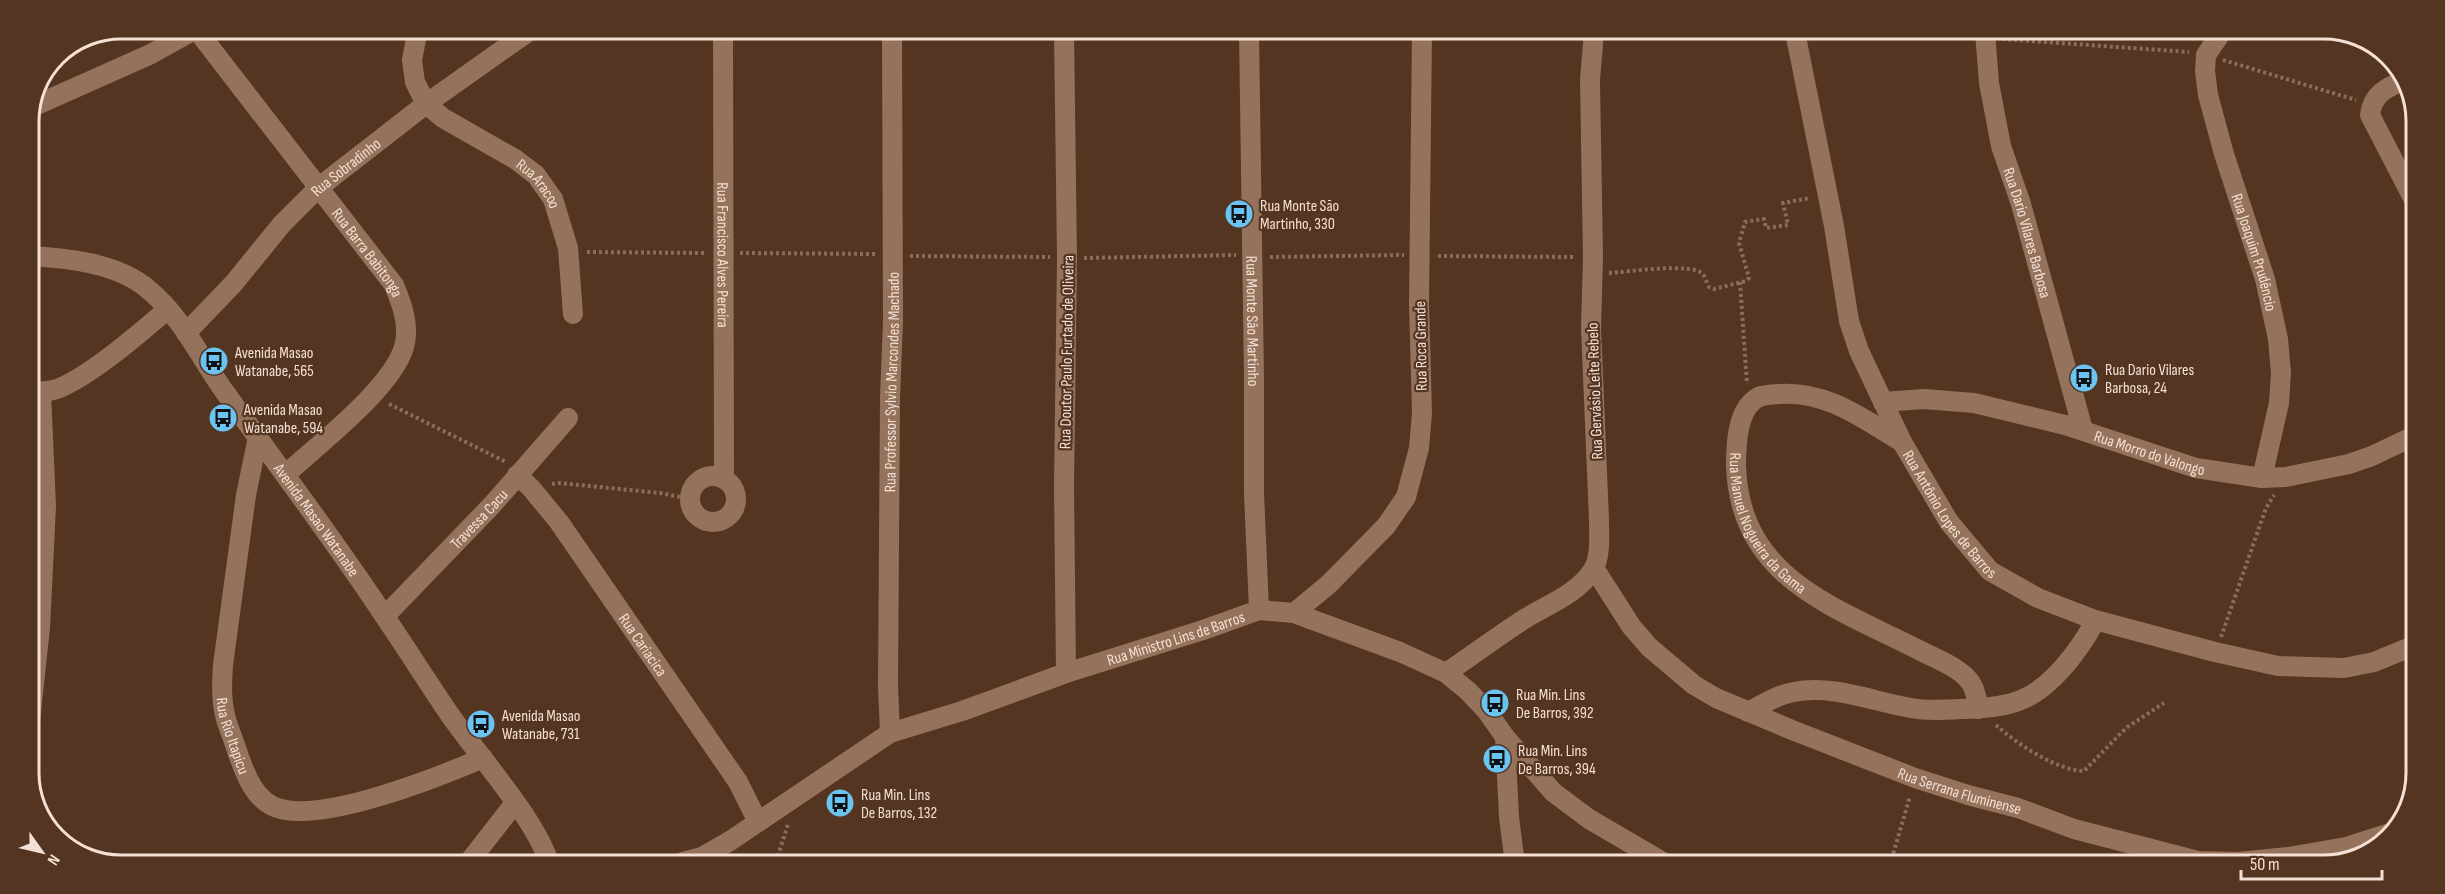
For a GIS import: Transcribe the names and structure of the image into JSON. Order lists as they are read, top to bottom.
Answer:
{
  "streets": {
    "street": [
      "Rua Sobradinho",
      "Rua Aracoo",
      "Rua Dario Vilares Barbosa",
      "Rua Joaquim Prudêncio",
      "Rua Barra Babitonga",
      "Rua Francisco Alves Pereira",
      "Rua Monte São Martinho",
      "Rua Roca Grande",
      "Rua Doutor Paulo Furtado de Oliveira",
      "Rua Professor Sylvio Marcondes Machado",
      "Rua Gervásio Leite Rebelo",
      "Rua Morro do Valongo",
      "Rua Antônio Lopes de Barros",
      "Travessa Cacu",
      "Rua Manuel Nogueira da Gama",
      "Avenida Masao Watanabe",
      "Rua Ministro Lins de Barros",
      "Rua Cariacica",
      "Rua Rio Itapicu",
      "Rua Serrana Fluminense"
    ]
  },
  "crossings": [
    ["Rua Sobradinho", "Rua Aracoo"],
    ["Rua Sobradinho", "Rua Barra Babitonga"],
    ["Rua Sobradinho", "Avenida Masao Watanabe"],
    ["Rua Dario Vilares Barbosa", "Rua Morro do Valongo"],
    ["Rua Joaquim Prudêncio", "Rua Morro do Valongo"],
    ["Rua Barra Babitonga", "Avenida Masao Watanabe"],
    ["Rua Monte São Martinho", "Rua Ministro Lins de Barros"],
    ["Rua Roca Grande", "Rua Ministro Lins de Barros"],
    ["Rua Doutor Paulo Furtado de Oliveira", "Rua Ministro Lins de Barros"],
    ["Rua Professor Sylvio Marcondes Machado", "Rua Ministro Lins de Barros"],
    ["Rua Gervásio Leite Rebelo", "Rua Serrana Fluminense"],
    ["Rua Morro do Valongo", "Rua Antônio Lopes de Barros"],
    ["Travessa Cacu", "Avenida Masao Watanabe"],
    ["Travessa Cacu", "Rua Cariacica"],
    ["Avenida Masao Watanabe", "Rua Rio Itapicu"],
    ["Rua Ministro Lins de Barros", "Rua Cariacica"]
  ],
  "places": {
    "bus stop": [
      "Rua Monte São Martinho, 330",
      "Avenida Masao Watanabe, 565",
      "Rua Dario Vilares Barbosa, 24",
      "Avenida Masao Watanabe, 594",
      "Rua Min. Lins De Barros, 392",
      "Avenida Masao Watanabe, 731",
      "Rua Min. Lins De Barros, 394",
      "Rua Min. Lins De Barros, 132"
    ]
  },
  "scale_bar": "50 m",
  "north": "bottom right"
}
